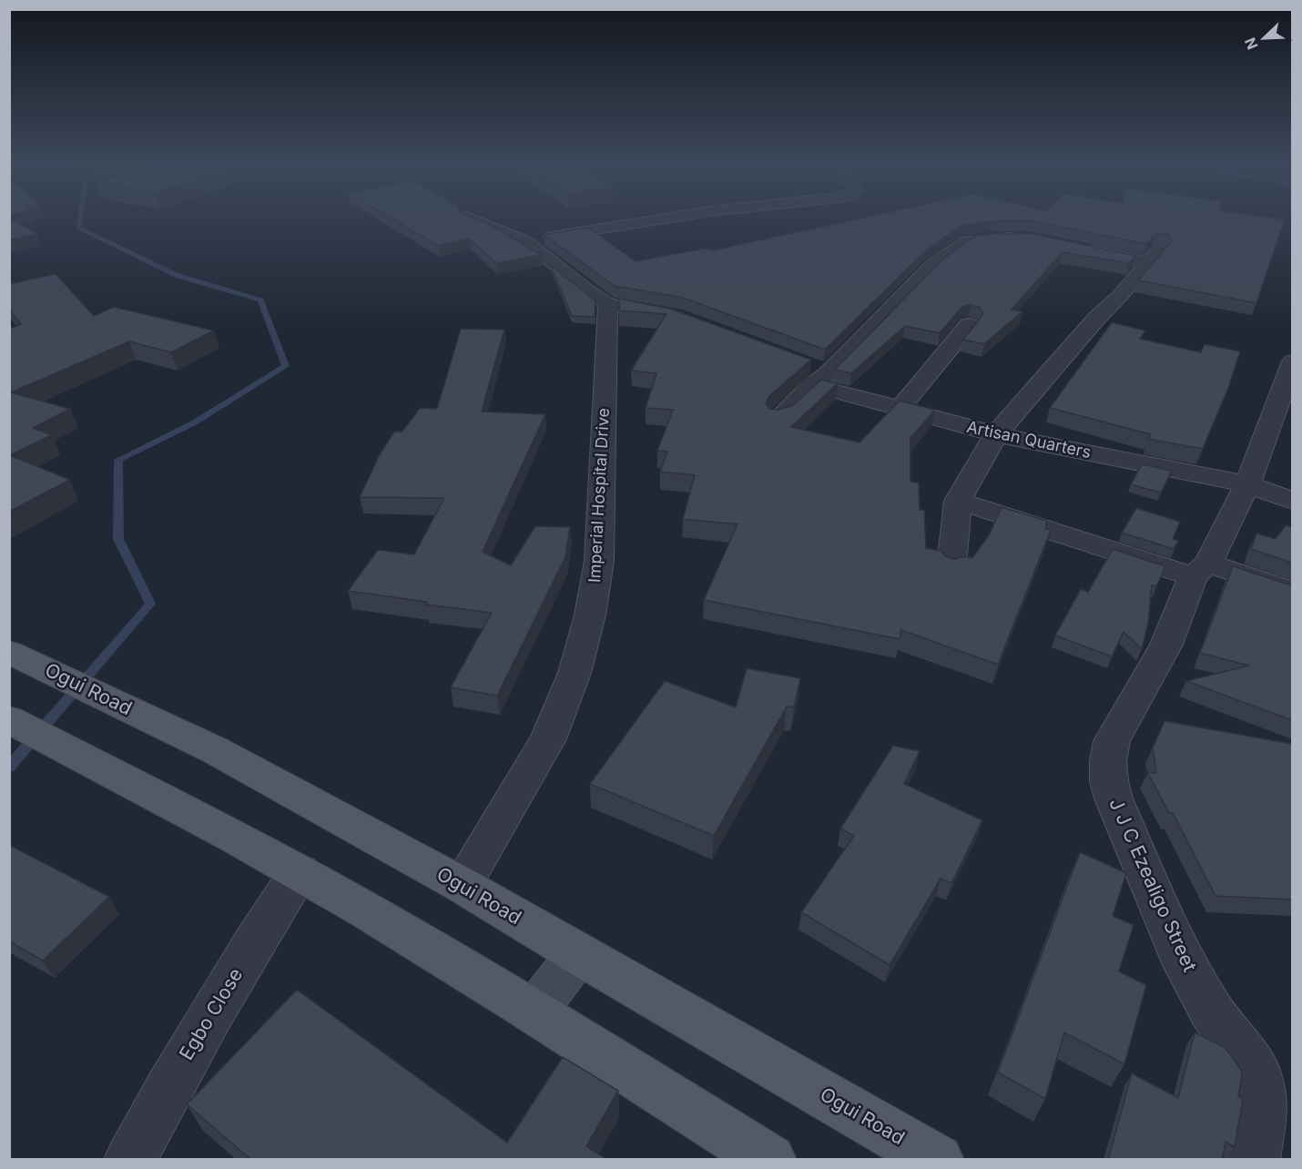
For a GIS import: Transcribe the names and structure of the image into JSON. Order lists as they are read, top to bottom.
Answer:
{
  "streets": {
    "main road": ["Ogui Road"],
    "street": [
      "Artisan Quarters",
      "Imperial Hospital Drive",
      "J J C Ezealigo Street",
      "Egbo Close"
    ]
  },
  "crossings": [
    ["Imperial Hospital Drive", "Ogui Road"]
  ],
  "north": "bottom left"
}
